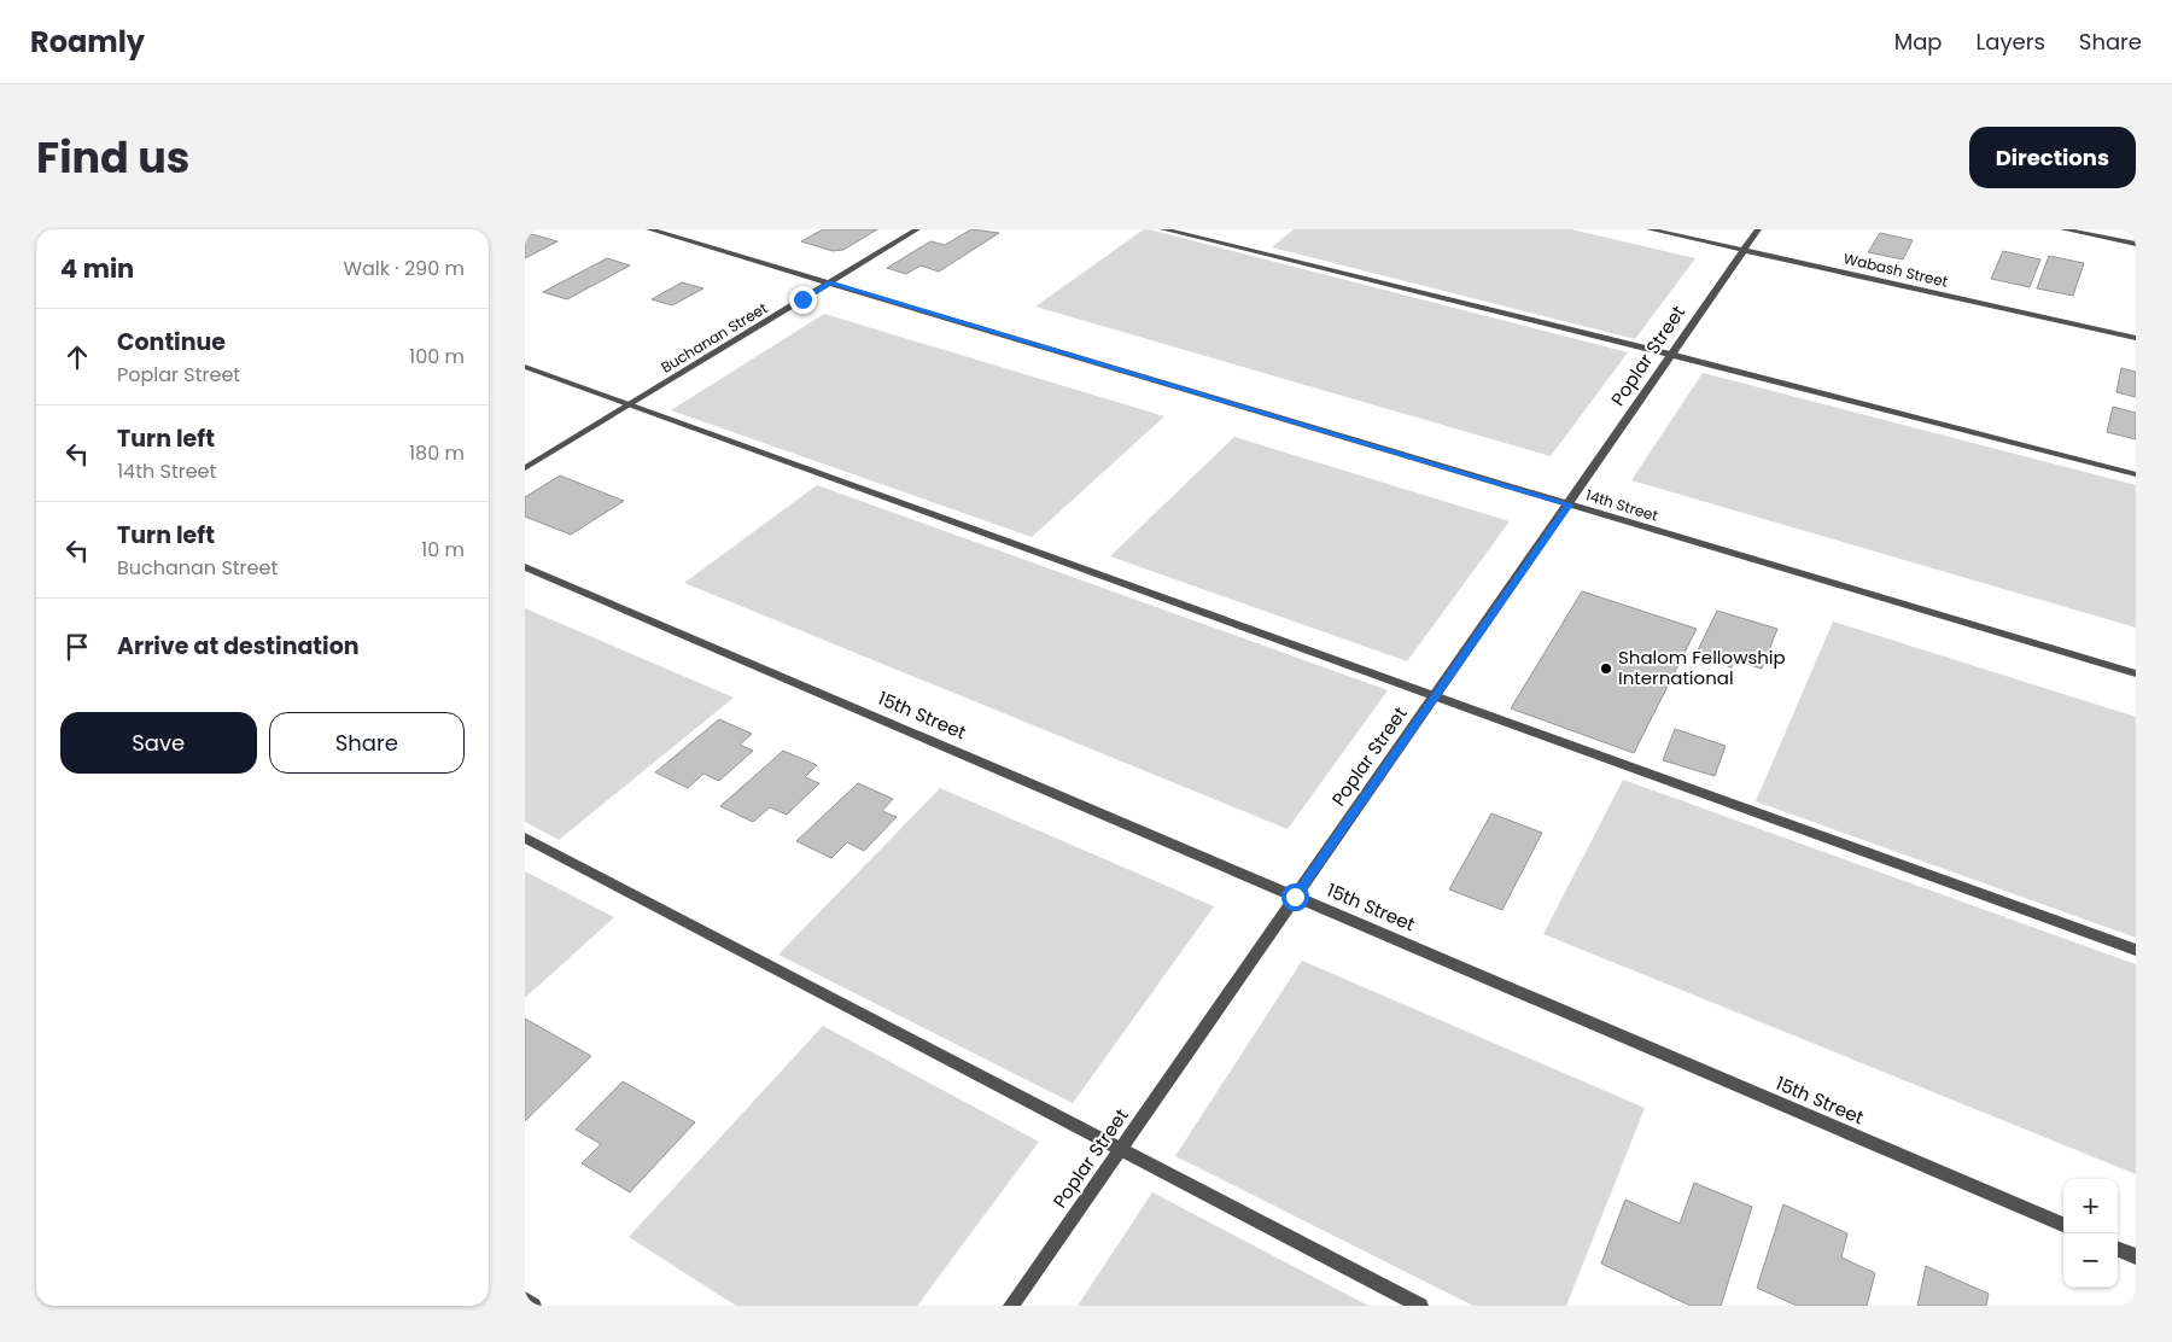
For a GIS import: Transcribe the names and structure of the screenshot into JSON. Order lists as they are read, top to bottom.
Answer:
{
  "streets": {
    "street": [
      "Wabash Street",
      "Buchanan Street",
      "Poplar Street",
      "14th Street",
      "15th Street"
    ]
  },
  "crossings": [
    ["Wabash Street", "Poplar Street"],
    ["Buchanan Street", "14th Street"],
    ["Poplar Street", "14th Street"],
    ["Poplar Street", "15th Street"]
  ],
  "places": ["Shalom Fellowship International"],
  "page": {
    "header": "Roamly",
    "nav": ["Map", "Layers", "Share"],
    "title": "Find us",
    "buttons": [
      "Directions",
      ["Save", "Share"]
    ],
    "heading": ["4 min", "Walk · 290 m"],
    "list": [
      ["Continue", "Poplar Street", "100 m"],
      ["Turn left", "14th Street", "180 m"],
      ["Turn left", "Buchanan Street", "10 m"],
      "Arrive at destination"
    ],
    "map_buttons": ["+", "−"]
  }
}
